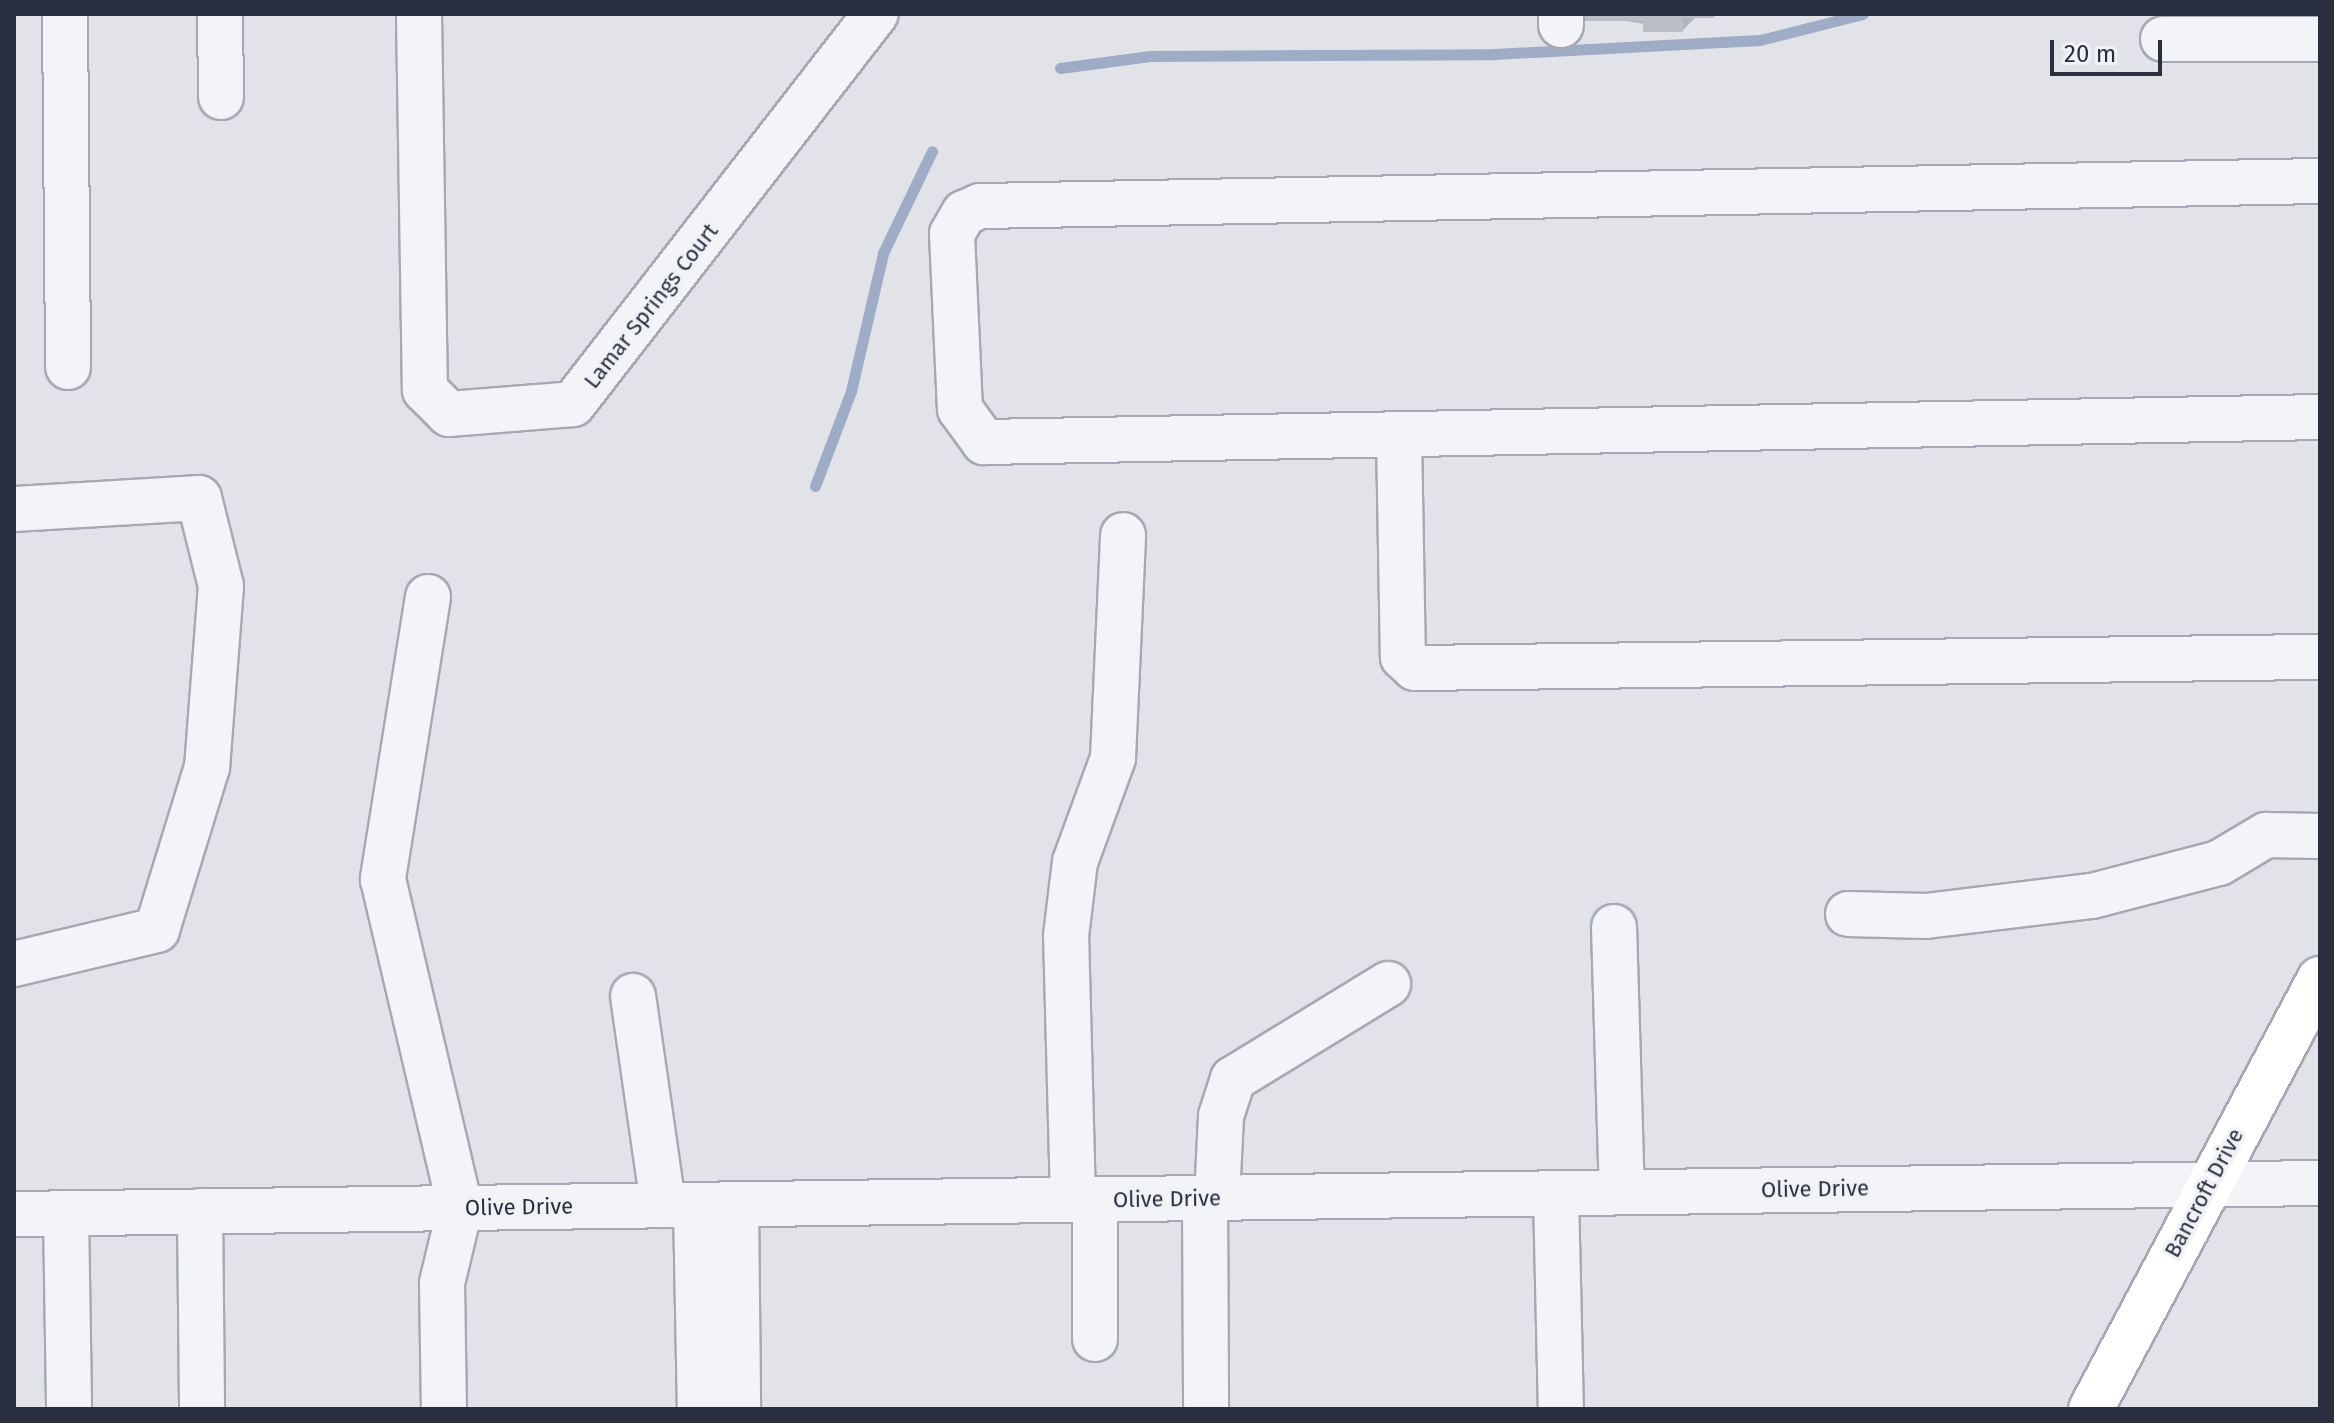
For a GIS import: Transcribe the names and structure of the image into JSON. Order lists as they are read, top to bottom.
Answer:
{
  "streets": {
    "main road": ["Bancroft Drive"],
    "street": ["Lamar Springs Court", "Olive Drive"]
  },
  "crossings": [
    ["Olive Drive", "Bancroft Drive"]
  ],
  "scale_bar": "20 m"
}
